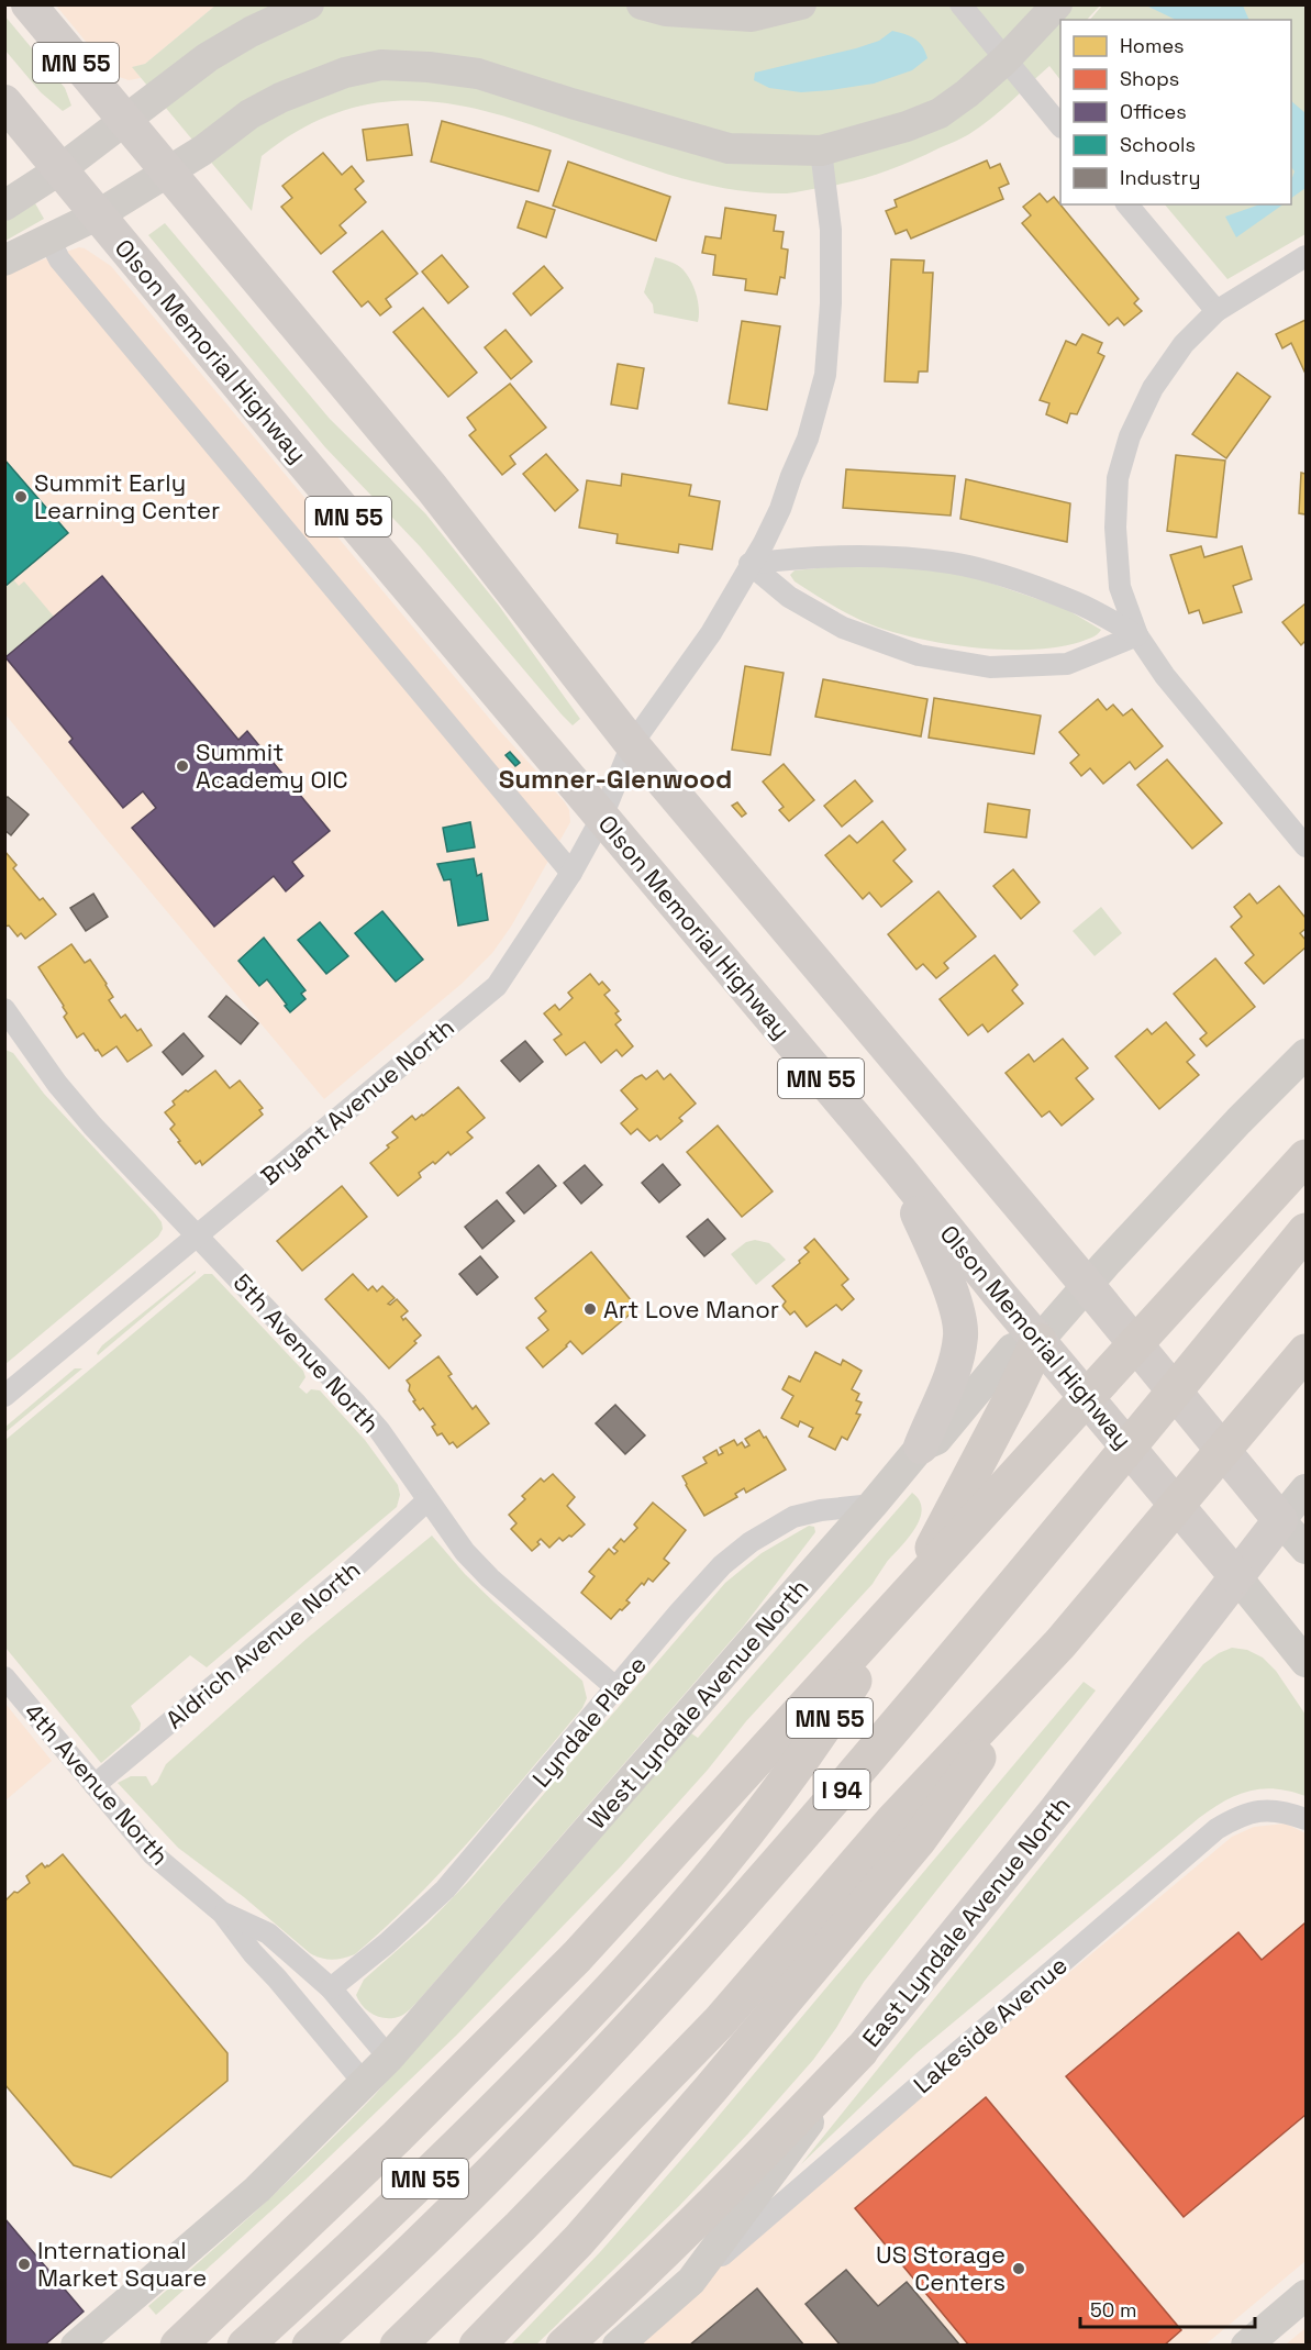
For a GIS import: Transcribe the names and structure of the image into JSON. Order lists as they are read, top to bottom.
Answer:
{
  "streets": {
    "highway": ["MN 55", "I 94"],
    "main road": ["Olson Memorial Highway", "West Lyndale Avenue North", "East Lyndale Avenue North"],
    "street": [
      "Bryant Avenue North",
      "5th Avenue North",
      "Aldrich Avenue North",
      "Lyndale Place",
      "4th Avenue North",
      "Lakeside Avenue"
    ]
  },
  "crossings": [
    ["MN 55", "Olson Memorial Highway"],
    ["MN 55", "Bryant Avenue North"],
    ["MN 55", "West Lyndale Avenue North"],
    ["MN 55", "East Lyndale Avenue North"],
    ["Olson Memorial Highway", "Bryant Avenue North"],
    ["Olson Memorial Highway", "West Lyndale Avenue North"],
    ["Olson Memorial Highway", "East Lyndale Avenue North"],
    ["Bryant Avenue North", "5th Avenue North"],
    ["5th Avenue North", "Aldrich Avenue North"],
    ["5th Avenue North", "Lyndale Place"],
    ["Aldrich Avenue North", "4th Avenue North"],
    ["West Lyndale Avenue North", "Lyndale Place"],
    ["West Lyndale Avenue North", "4th Avenue North"],
    ["Lyndale Place", "4th Avenue North"],
    ["East Lyndale Avenue North", "Lakeside Avenue"]
  ],
  "districts": ["Sumner-Glenwood"],
  "places": [
    "Summit Early Learning Center",
    "Summit Academy OIC",
    "Art Love Manor",
    "International Market Square",
    "US Storage Centers"
  ],
  "legend": [
    "Homes",
    "Shops",
    "Offices",
    "Schools",
    "Industry"
  ],
  "scale_bar": "50 m"
}
